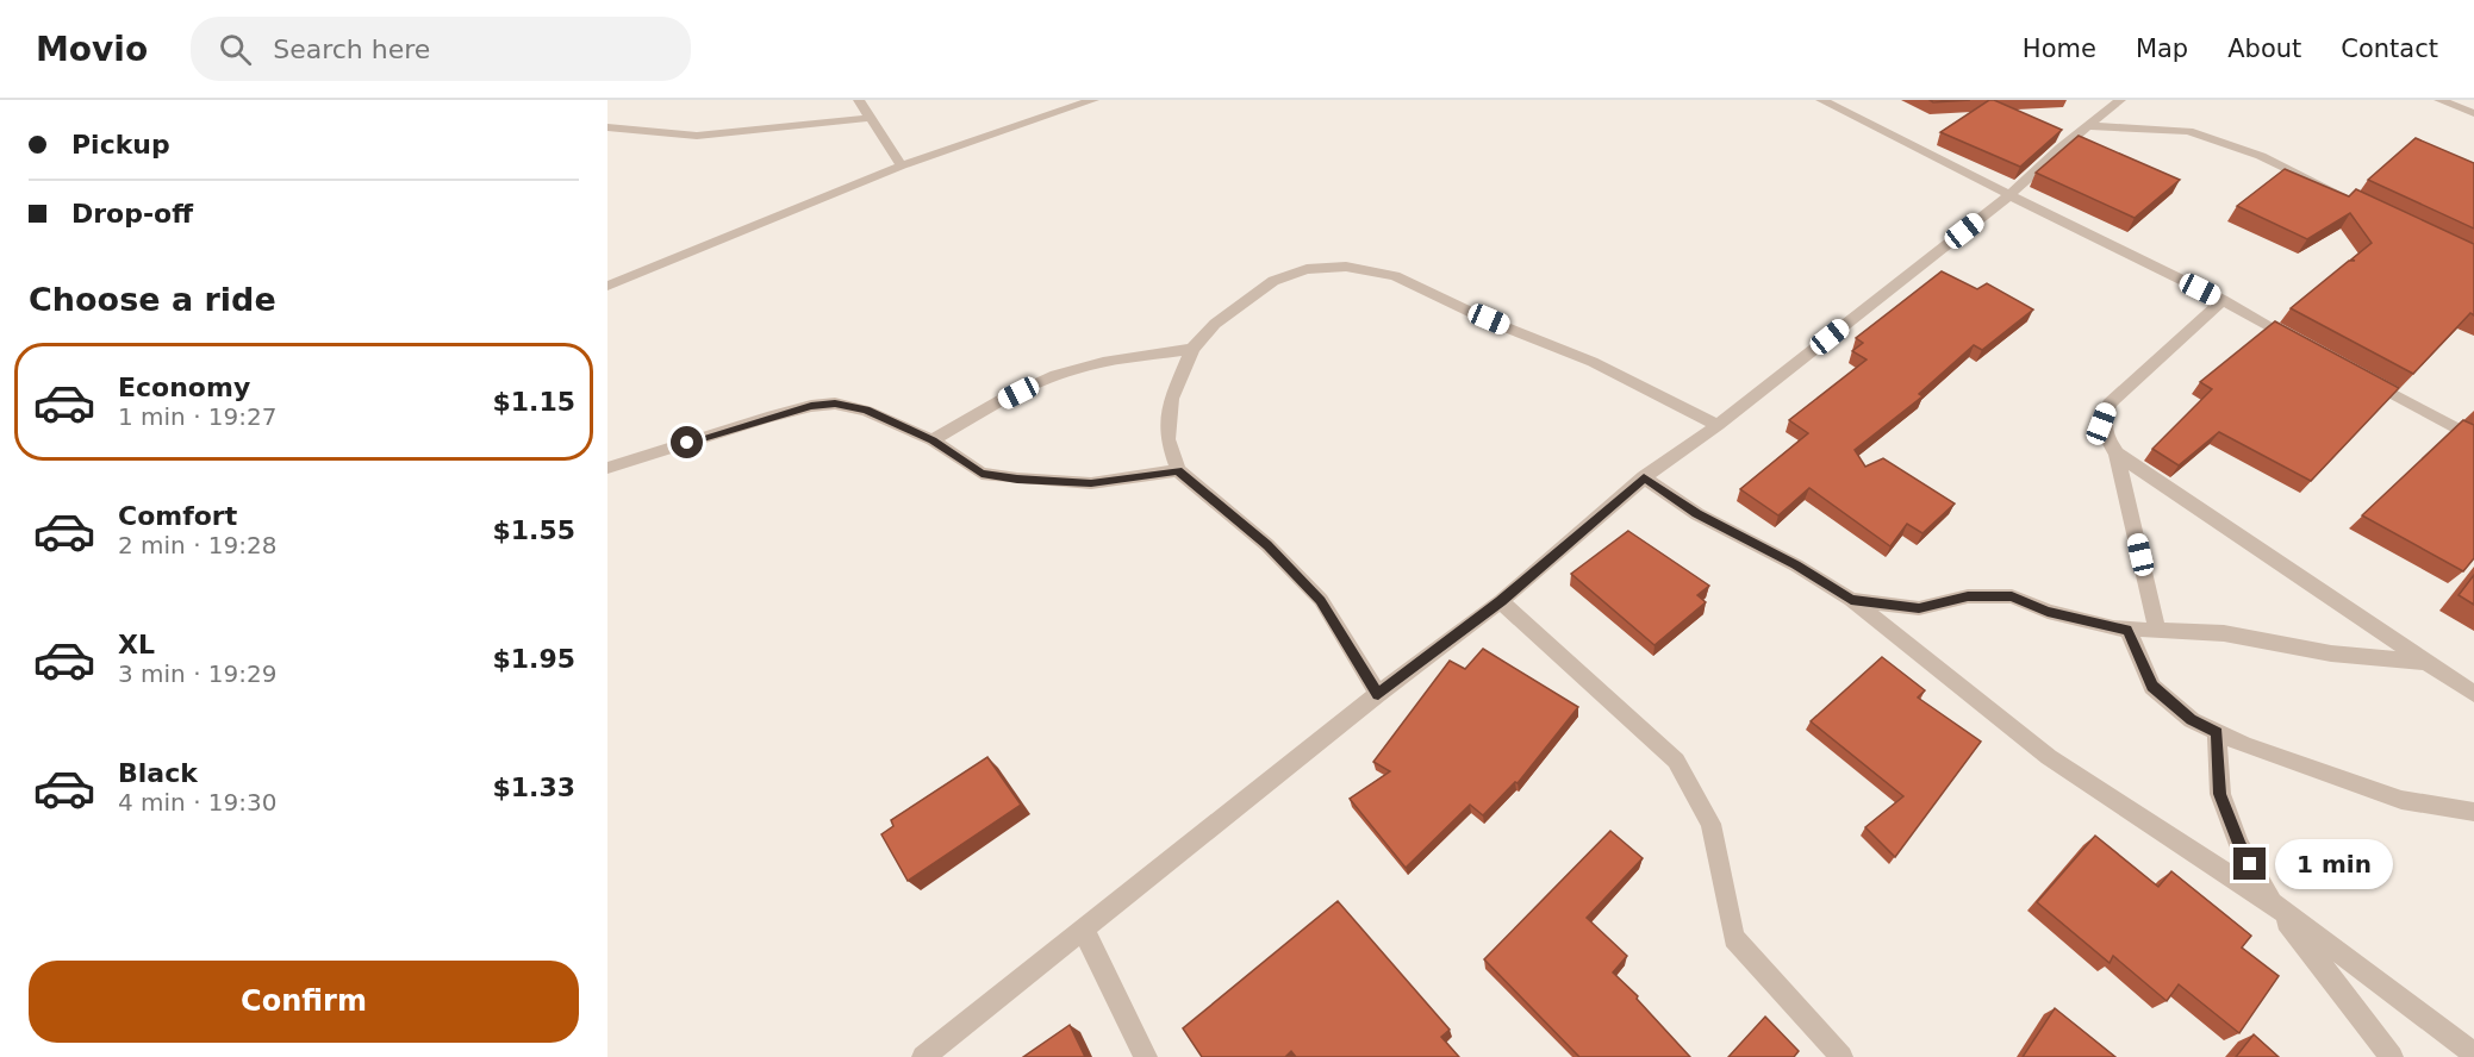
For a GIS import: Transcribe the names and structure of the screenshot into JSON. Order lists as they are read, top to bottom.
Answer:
{
  "page": {
    "header": "Movio",
    "search": "Search here",
    "nav": [
      "Home",
      "Map",
      "About",
      "Contact"
    ],
    "banner": ["Pickup", "Drop-off"],
    "heading": "Choose a ride",
    "list": [
      {
        "name": "Economy",
        "note": "1 min · 19:27",
        "value": "$1.15"
      },
      {
        "name": "Comfort",
        "note": "2 min · 19:28",
        "value": "$1.55"
      },
      {
        "name": "XL",
        "note": "3 min · 19:29",
        "value": "$1.95"
      },
      {
        "name": "Black",
        "note": "4 min · 19:30",
        "value": "$1.33"
      }
    ],
    "bubble": "1 min",
    "buttons": "Confirm"
  }
}
